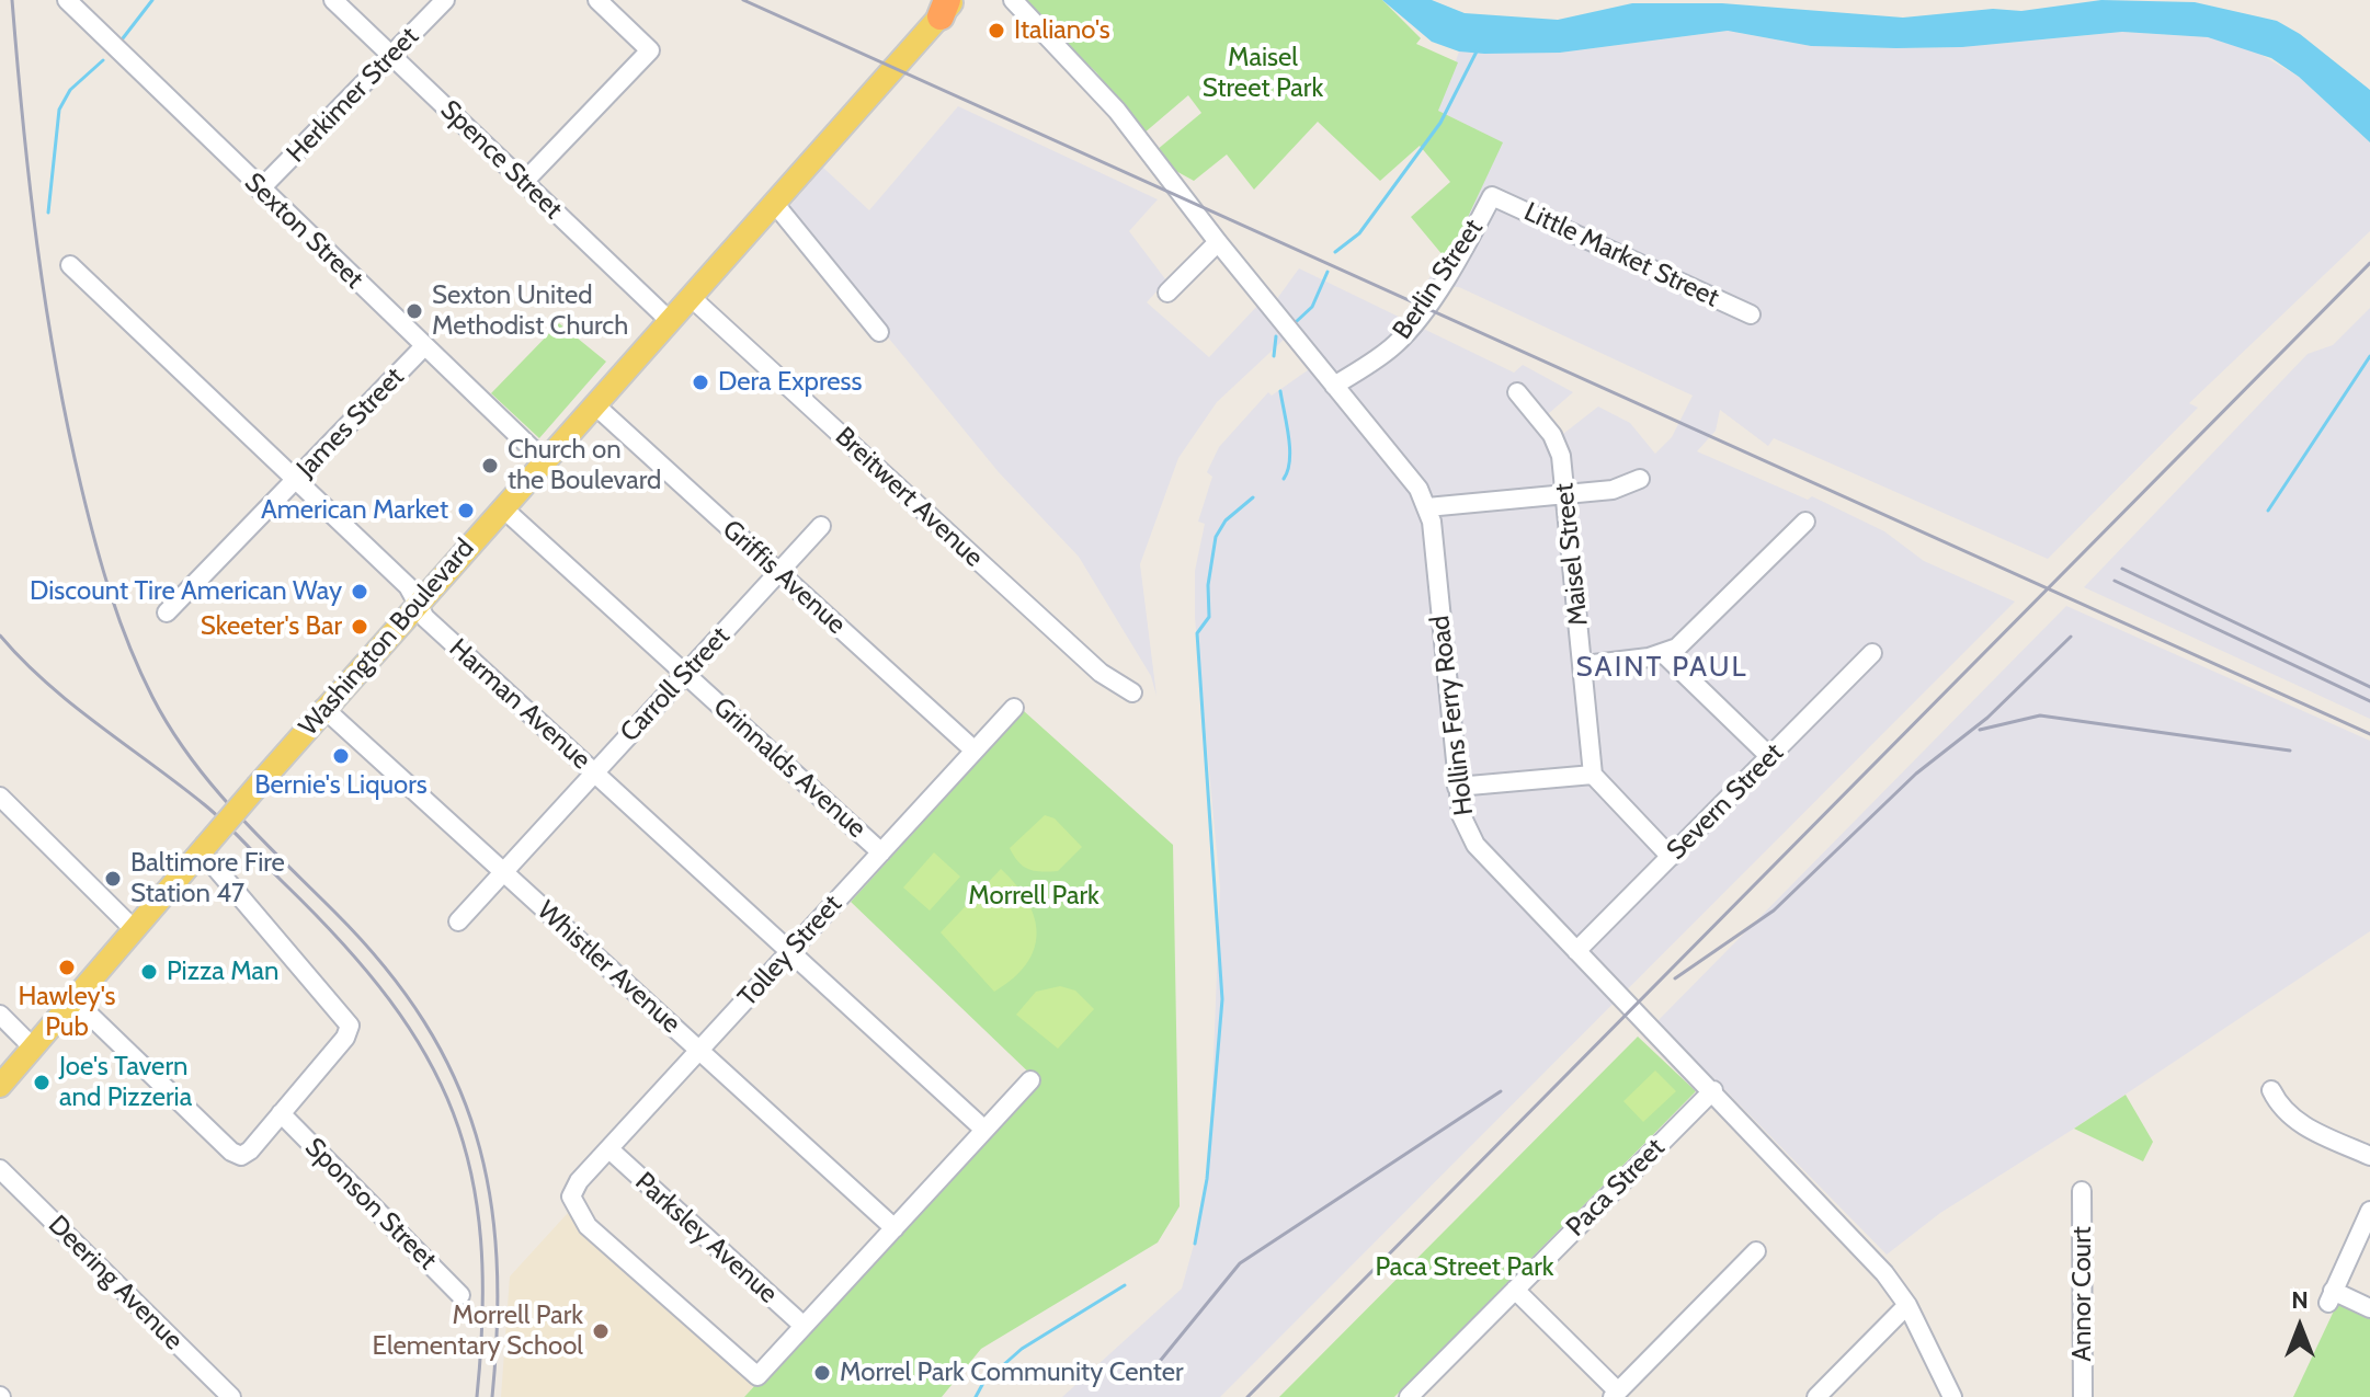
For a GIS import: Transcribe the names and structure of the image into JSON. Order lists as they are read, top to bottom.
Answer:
{
  "streets": {
    "main road": ["Washington Boulevard"],
    "street": [
      "Herkimer Street",
      "Spence Street",
      "Sexton Street",
      "Little Market Street",
      "Berlin Street",
      "James Street",
      "Breitwert Avenue",
      "Maisel Street",
      "Griffis Avenue",
      "Carroll Street",
      "Harman Avenue",
      "Hollins Ferry Road",
      "Grinnalds Avenue",
      "Severn Street",
      "Tolley Street",
      "Whistler Avenue",
      "Paca Street",
      "Sponson Street",
      "Parksley Avenue",
      "Deering Avenue",
      "Annor Court"
    ]
  },
  "crossings": [
    ["Herkimer Street", "Spence Street"],
    ["Herkimer Street", "Sexton Street"],
    ["Spence Street", "Washington Boulevard"],
    ["Sexton Street", "James Street"],
    ["Sexton Street", "Washington Boulevard"],
    ["Little Market Street", "Berlin Street"],
    ["Berlin Street", "Hollins Ferry Road"],
    ["James Street", "Harman Avenue"],
    ["Breitwert Avenue", "Washington Boulevard"],
    ["Griffis Avenue", "Washington Boulevard"],
    ["Griffis Avenue", "Carroll Street"],
    ["Griffis Avenue", "Tolley Street"],
    ["Washington Boulevard", "Harman Avenue"],
    ["Washington Boulevard", "Grinnalds Avenue"],
    ["Washington Boulevard", "Whistler Avenue"],
    ["Carroll Street", "Harman Avenue"],
    ["Carroll Street", "Grinnalds Avenue"],
    ["Carroll Street", "Whistler Avenue"],
    ["Harman Avenue", "Tolley Street"],
    ["Hollins Ferry Road", "Severn Street"],
    ["Hollins Ferry Road", "Paca Street"],
    ["Grinnalds Avenue", "Tolley Street"],
    ["Tolley Street", "Whistler Avenue"],
    ["Tolley Street", "Parksley Avenue"]
  ],
  "districts": ["SAINT PAUL"],
  "parks": ["Maisel Street Park", "Morrell Park", "Paca Street Park"],
  "places": [
    "Italiano's",
    "Sexton United Methodist Church",
    "Dera Express",
    "Church on the Boulevard",
    "American Market",
    "Discount Tire American Way",
    "Skeeter's Bar",
    "Bernie's Liquors",
    "Baltimore Fire Station 47",
    "Hawley's Pub",
    "Pizza Man",
    "Joe's Tavern and Pizzeria",
    "Morrell Park Elementary School",
    "Morrel Park Community Center"
  ],
  "north": "top"
}
